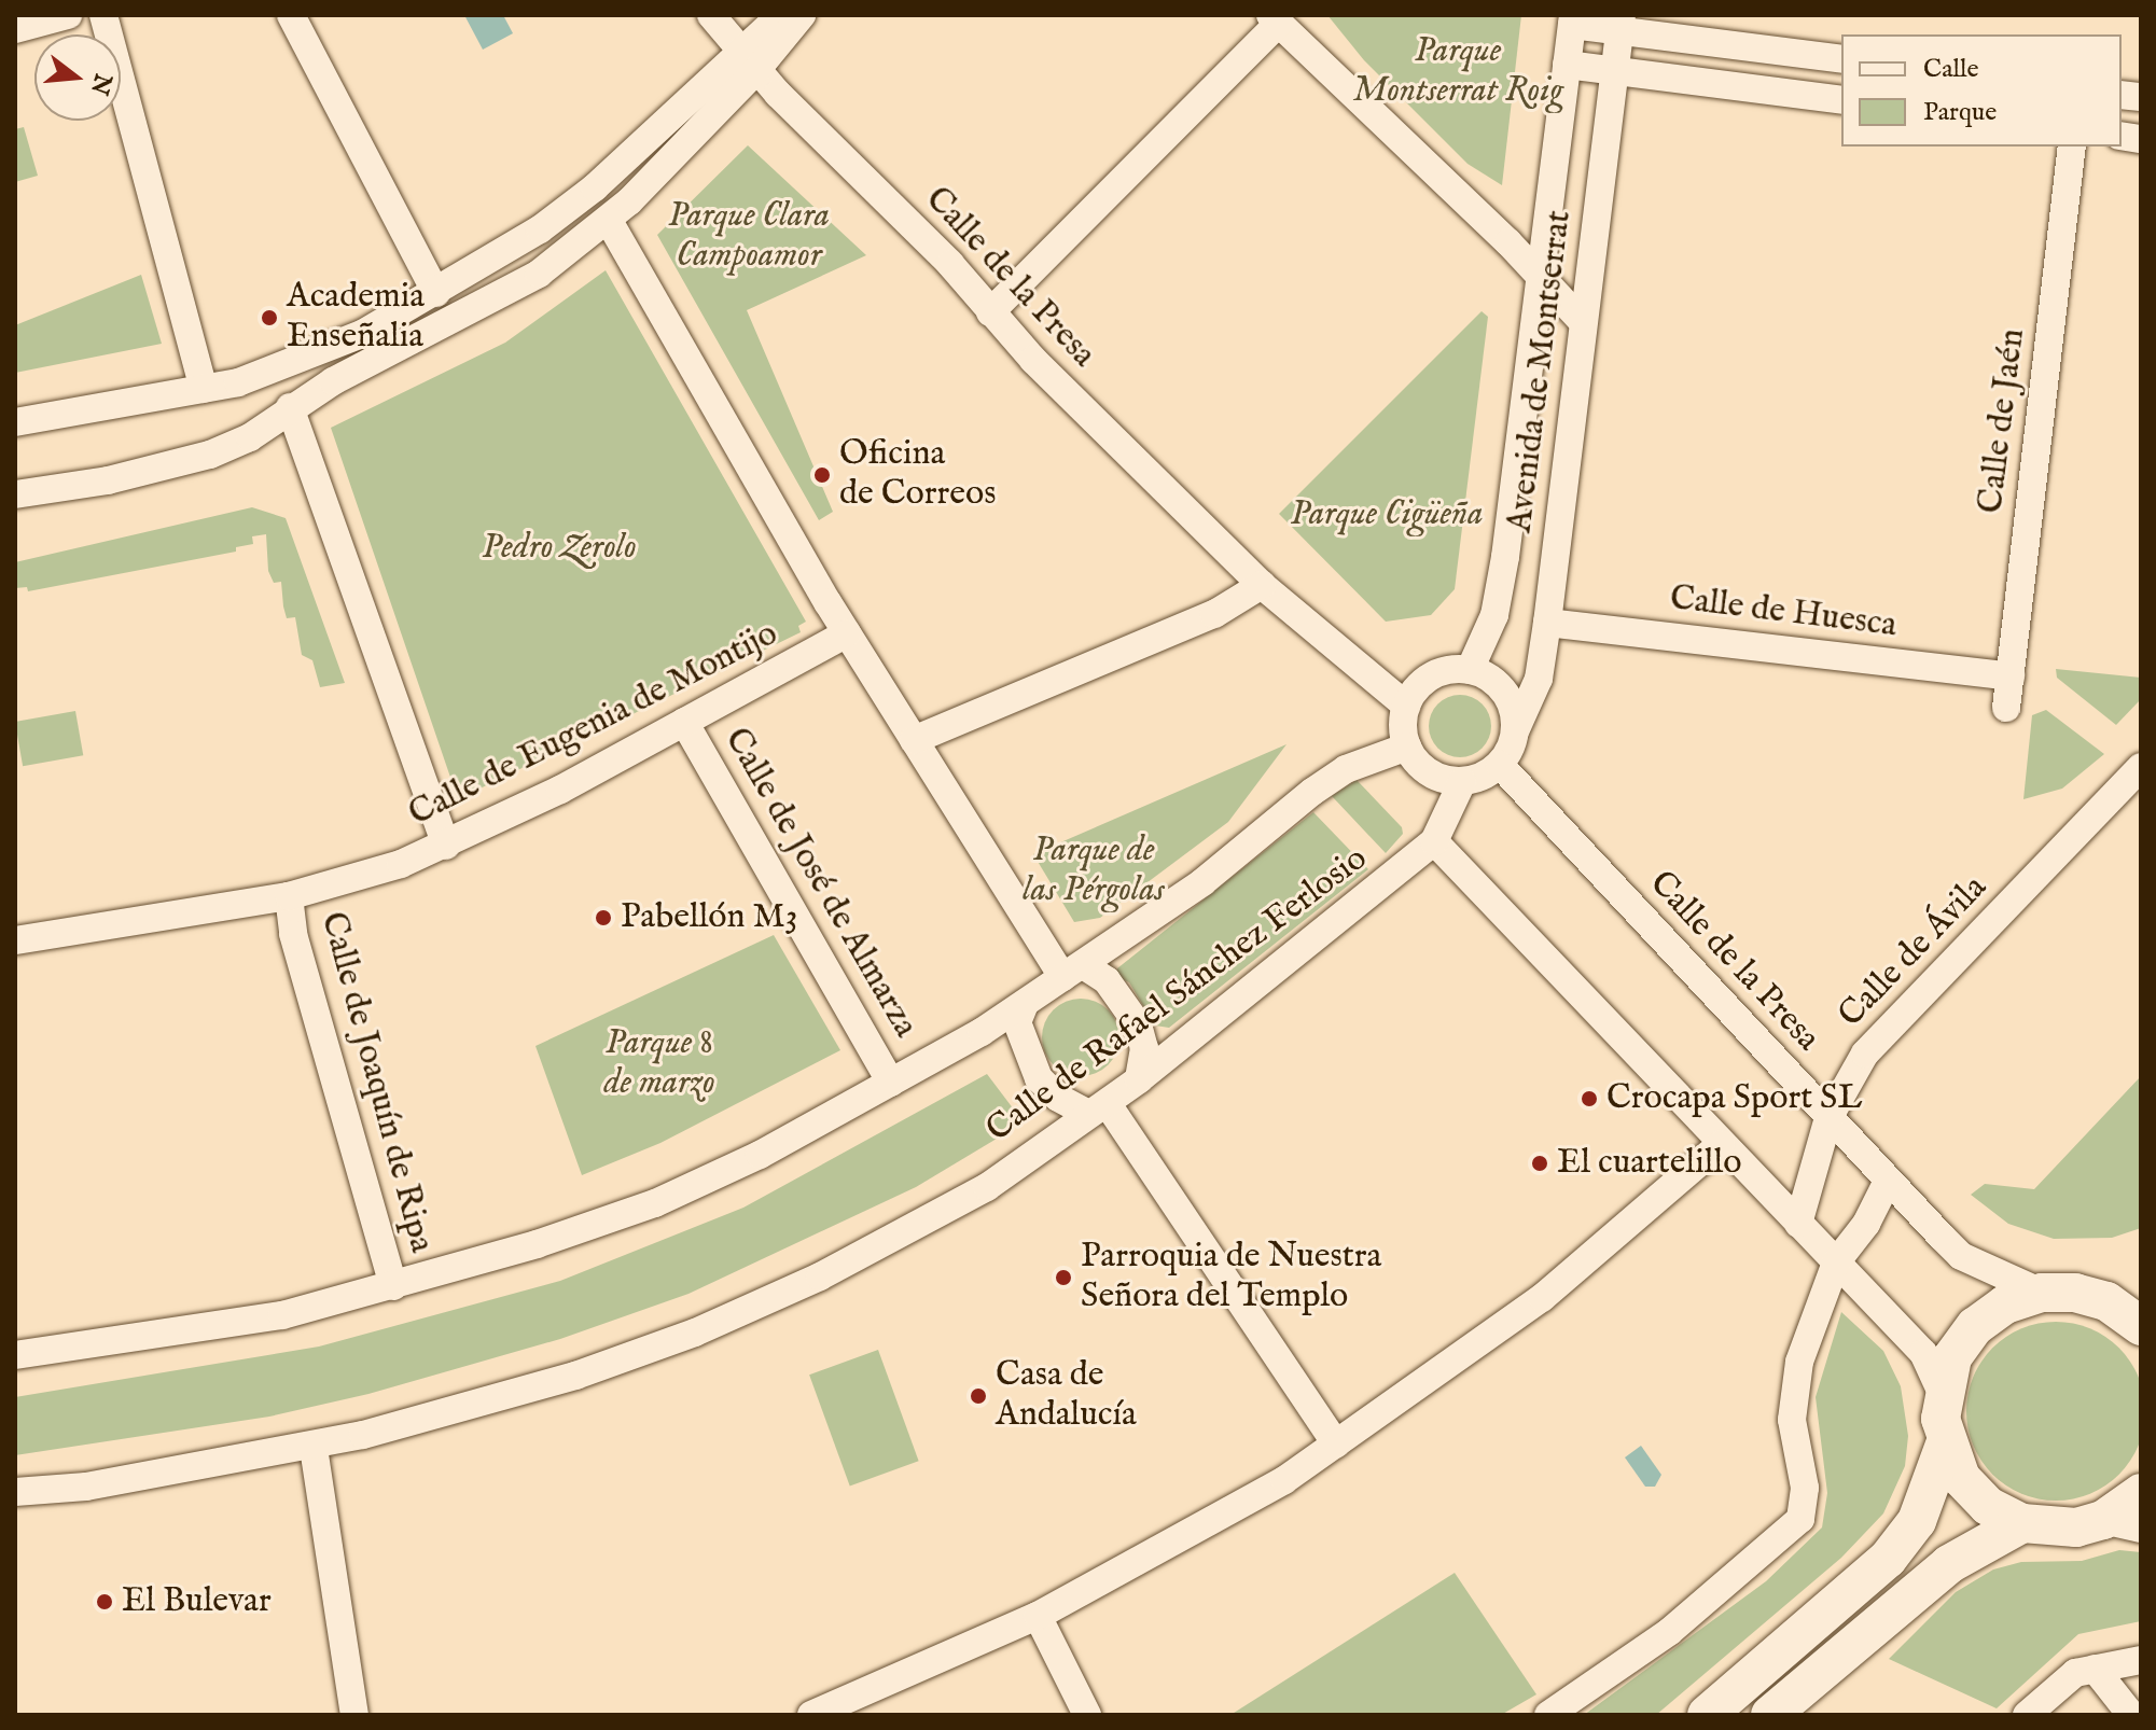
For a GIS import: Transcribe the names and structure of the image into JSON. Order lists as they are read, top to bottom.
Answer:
{
  "streets": {
    "street": [
      "Calle de la Presa",
      "Avenida de Montserrat",
      "Calle de Jaén",
      "Calle de Huesca",
      "Calle de Eugenia de Montijo",
      "Calle de José de Almarza",
      "Calle de Ávila",
      "Calle de Rafael Sánchez Ferlosio",
      "Calle de Joaquín de Ripa"
    ]
  },
  "crossings": [
    ["Calle de la Presa", "Avenida de Montserrat"],
    ["Calle de la Presa", "Calle de Ávila"],
    ["Calle de la Presa", "Calle de Rafael Sánchez Ferlosio"],
    ["Avenida de Montserrat", "Calle de Huesca"],
    ["Avenida de Montserrat", "Calle de Rafael Sánchez Ferlosio"],
    ["Calle de Jaén", "Calle de Huesca"],
    ["Calle de Eugenia de Montijo", "Calle de José de Almarza"],
    ["Calle de Eugenia de Montijo", "Calle de Joaquín de Ripa"]
  ],
  "parks": [
    "Parque Montserrat Roig",
    "Parque Clara Campoamor",
    "Parque Cigüeña",
    "Pedro Zerolo",
    "Parque de las Pérgolas",
    "Parque 8 de marzo"
  ],
  "places": [
    "Academia Enseñalia",
    "Oficina de Correos",
    "Pabellón M3",
    "Crocapa Sport SL",
    "El cuartelillo",
    "Parroquia de Nuestra Señora del Templo",
    "Casa de Andalucía",
    "El Bulevar"
  ],
  "legend": ["Calle", "Parque"],
  "north": "right"
}
